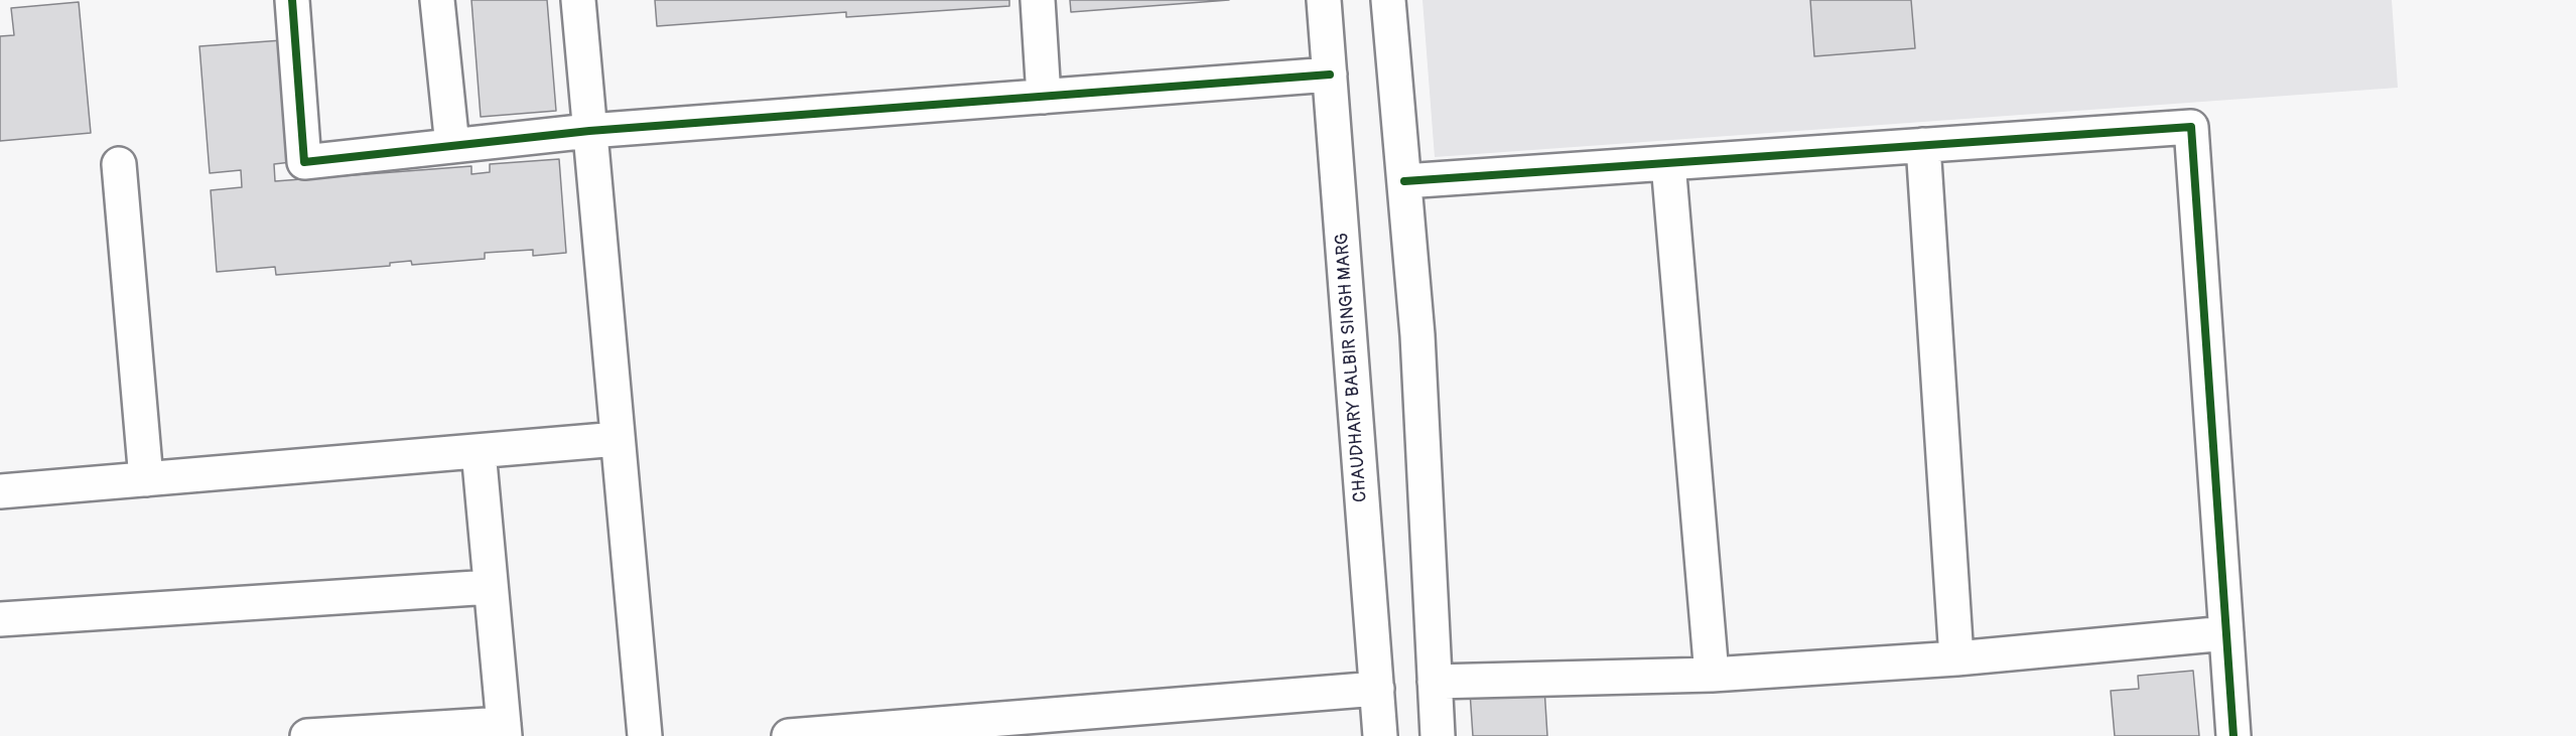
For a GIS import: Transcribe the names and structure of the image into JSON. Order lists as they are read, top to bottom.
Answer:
{
  "streets": {
    "street": ["CHAUDHARY BALBIR SINGH MARG"]
  }
}
